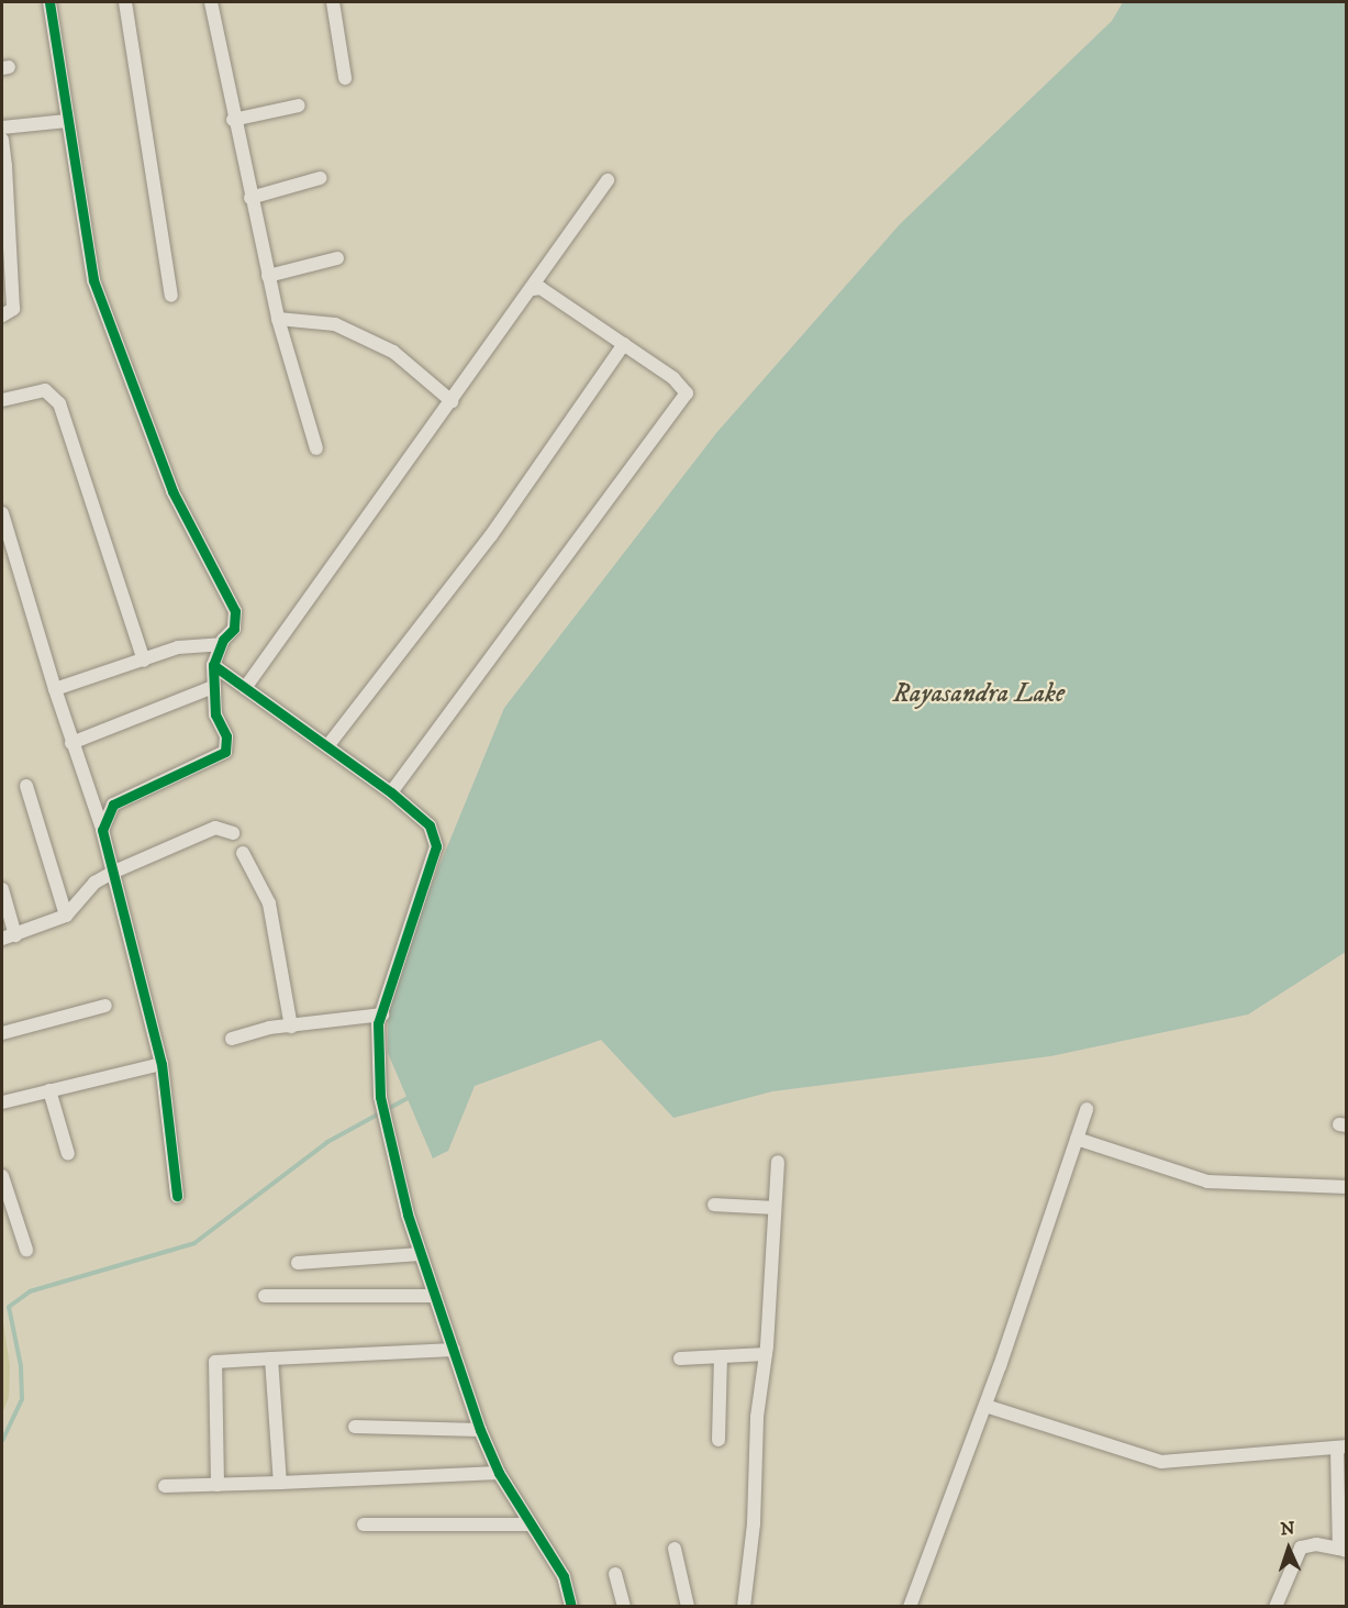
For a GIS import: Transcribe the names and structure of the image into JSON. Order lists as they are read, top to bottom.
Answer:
{
  "water": ["Rayasandra Lake"],
  "north": "top"
}
